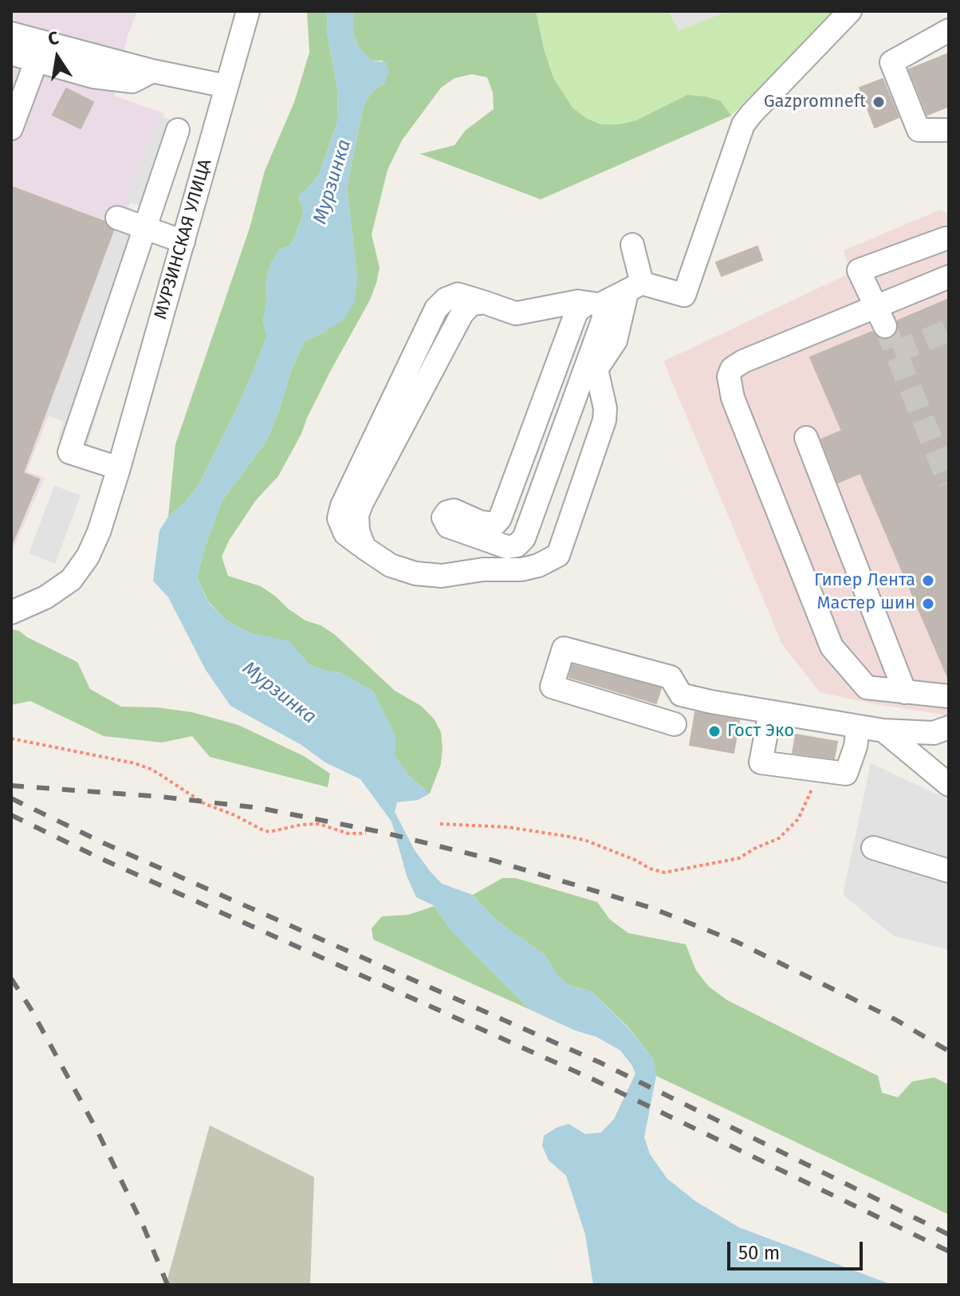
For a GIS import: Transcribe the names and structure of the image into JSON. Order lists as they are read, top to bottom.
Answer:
{
  "streets": {
    "street": ["МУРЗИНСКАЯ УЛИЦА"]
  },
  "water": ["Мурзинка"],
  "places": [
    "Gazpromneft",
    "Гипер Лента",
    "Мастер шин",
    "Гост Эко"
  ],
  "scale_bar": "50 m",
  "north": "top"
}
